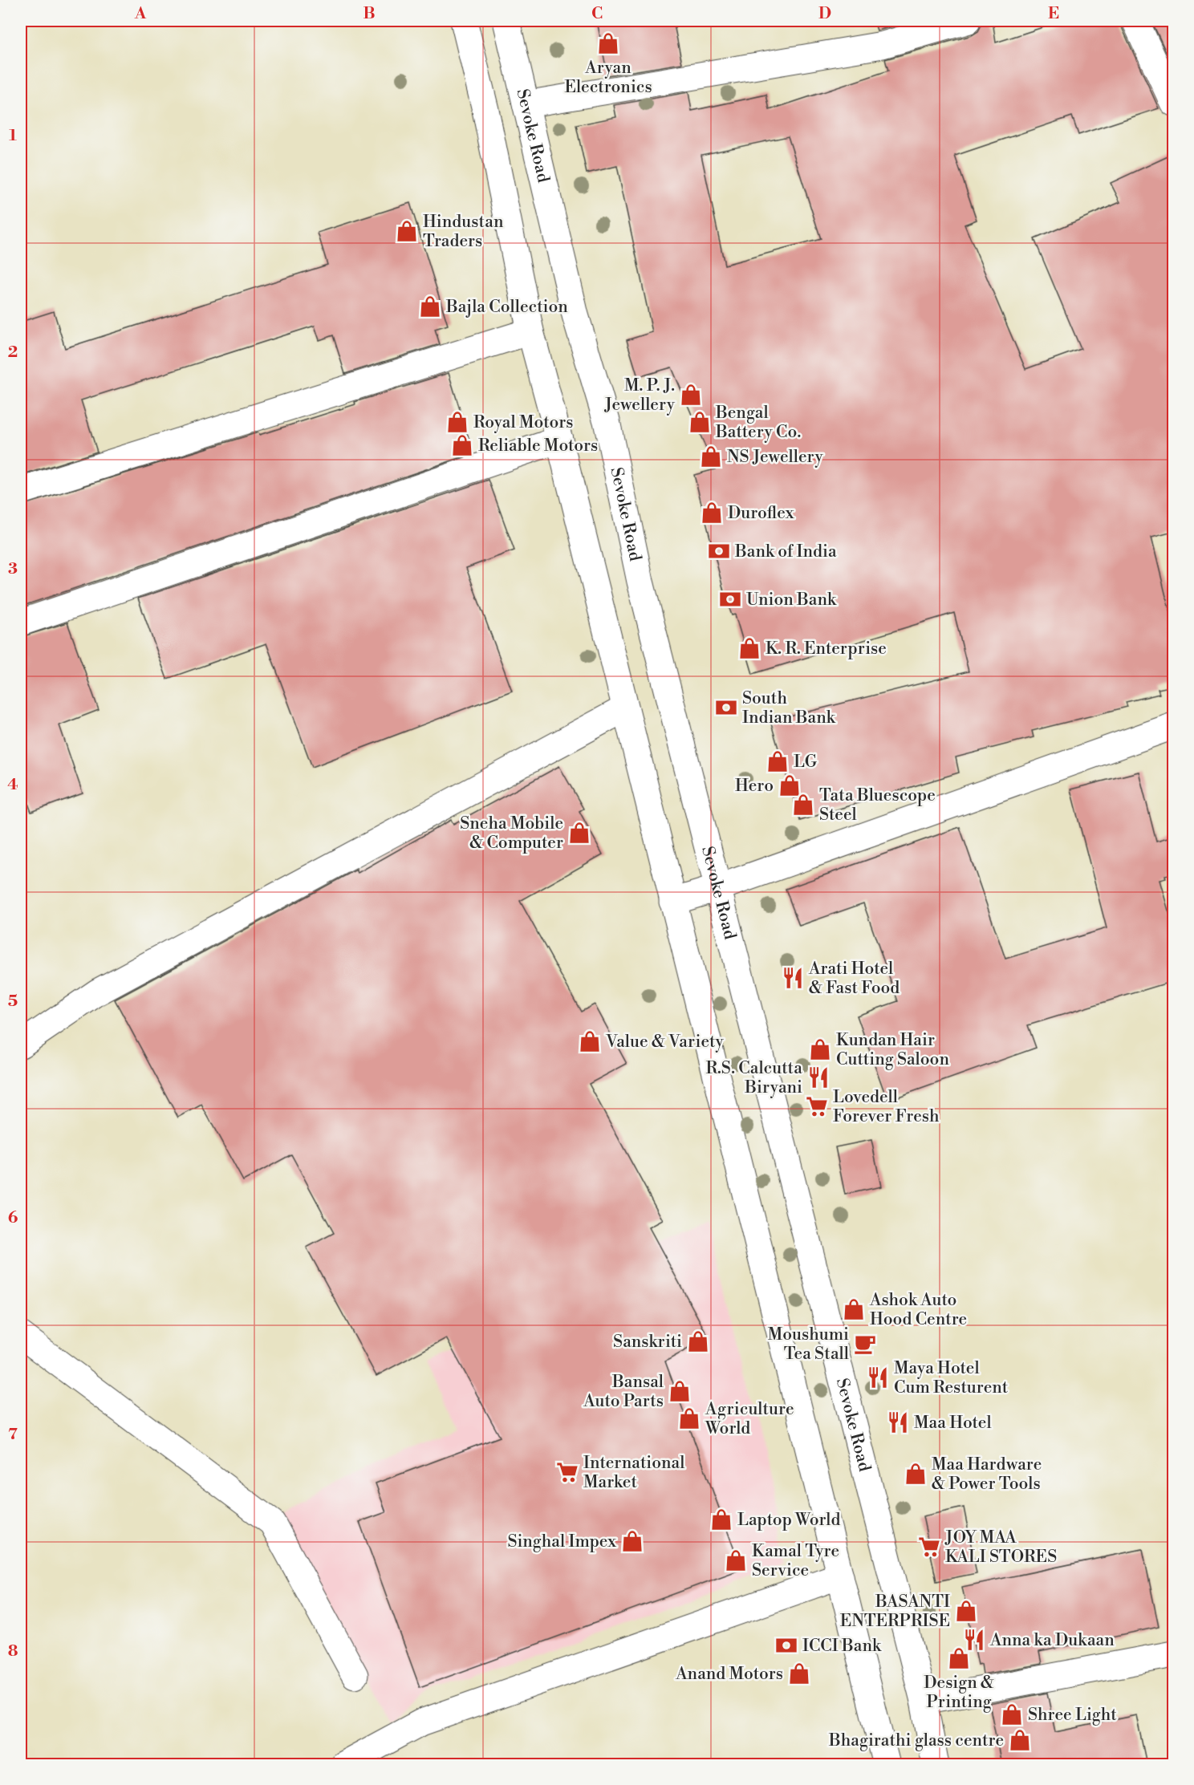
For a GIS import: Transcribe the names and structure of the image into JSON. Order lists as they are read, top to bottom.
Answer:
{
  "streets": {
    "street": ["Sevoke Road"]
  },
  "places": {
    "shop": [
      "Aryan Electronics",
      "Hindustan Traders",
      "Bajla Collection",
      "M. P. J. Jewellery",
      "Royal Motors",
      "Bengal Battery Co.",
      "Reliable Motors",
      "NS Jewellery",
      "Duroflex",
      "K. R. Enterprise",
      "LG",
      "Hero",
      "Tata Bluescope Steel",
      "Sneha Mobile & Computer",
      "Value & Variety",
      "Kundan Hair Cutting Saloon",
      "Ashok Auto Hood Centre",
      "Sanskriti",
      "Bansal Auto Parts",
      "Agriculture World",
      "Maa Hardware & Power Tools",
      "Laptop World",
      "Singhal Impex",
      "Kamal Tyre Service",
      "BASANTI ENTERPRISE",
      "Design & Printing",
      "Anand Motors",
      "Shree Light",
      "Bhagirathi glass centre"
    ],
    "bank": [
      "Bank of India",
      "Union Bank",
      "South Indian Bank",
      "ICCI Bank"
    ],
    "restaurant": [
      "Arati Hotel & Fast Food",
      "R.S. Calcutta Biryani",
      "Maya Hotel Cum Resturent",
      "Maa Hotel",
      "Anna ka Dukaan"
    ],
    "supermarket": ["Lovedell Forever Fresh", "International Market", "JOY MAA KALI STORES"],
    "cafe": ["Moushumi Tea Stall"]
  },
  "grid": {
    "columns": [
      "A",
      "B",
      "C",
      "D",
      "E"
    ],
    "rows": [
      "1",
      "2",
      "3",
      "4",
      "5",
      "6",
      "7",
      "8"
    ]
  }
}
